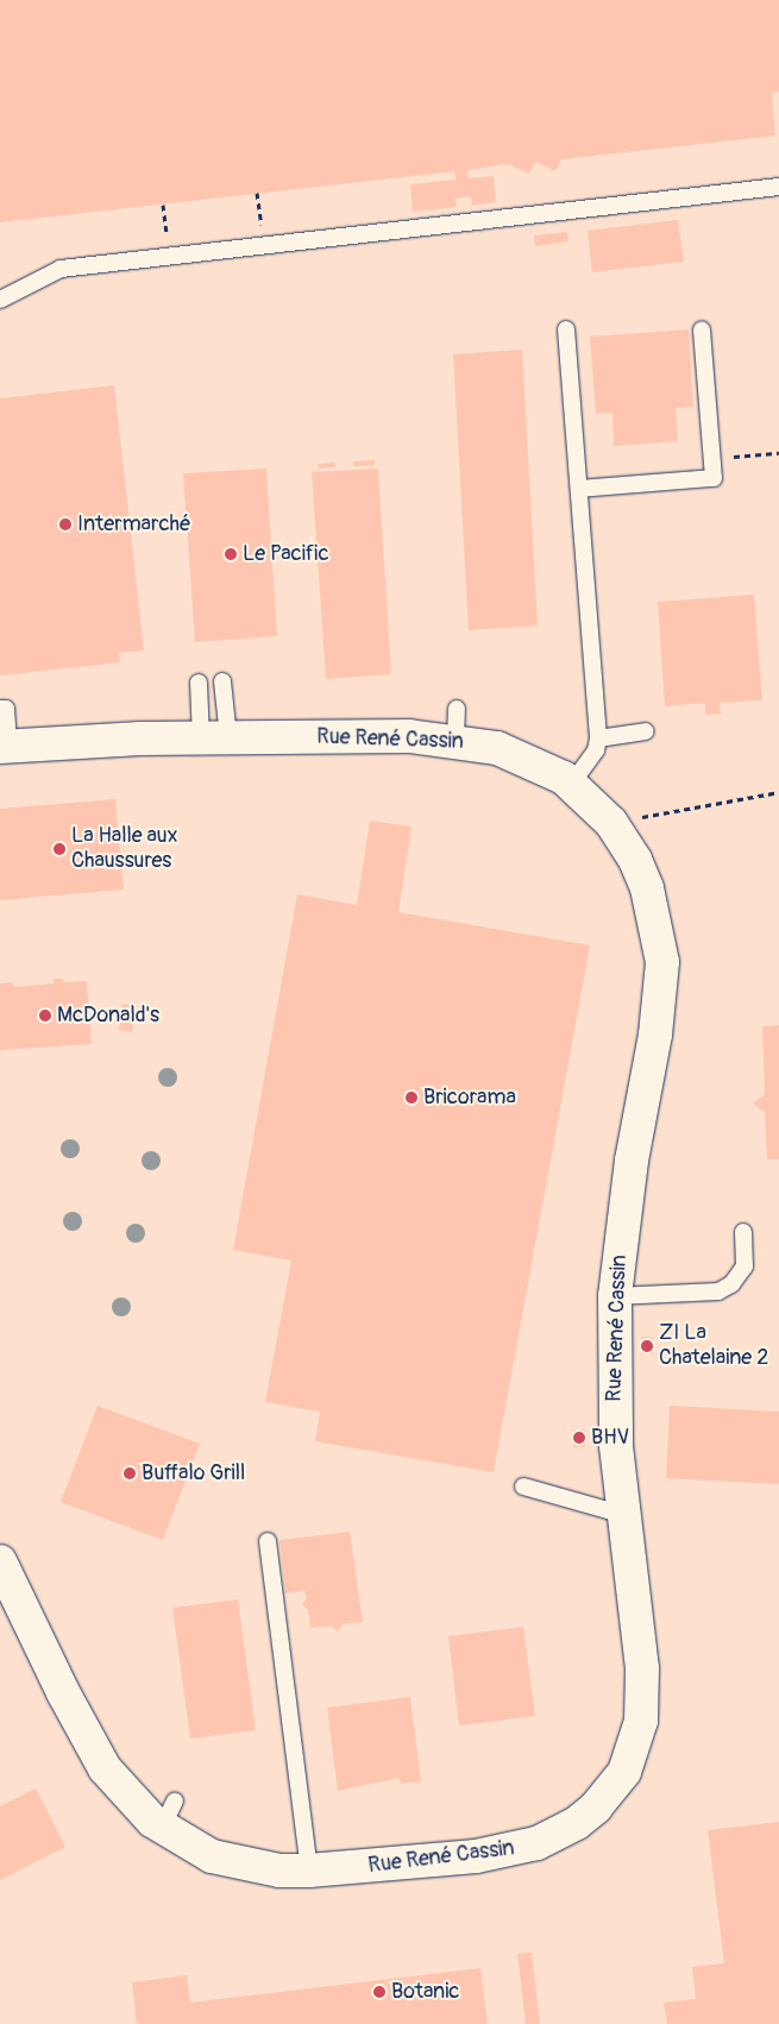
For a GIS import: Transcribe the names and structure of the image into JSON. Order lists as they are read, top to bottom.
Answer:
{
  "streets": {
    "street": ["Rue René Cassin"]
  },
  "places": [
    "Intermarché",
    "Le Pacific",
    "La Halle aux Chaussures",
    "McDonald's",
    "Bricorama",
    "ZI La Chatelaine 2",
    "BHV",
    "Buffalo Grill",
    "Botanic"
  ]
}
